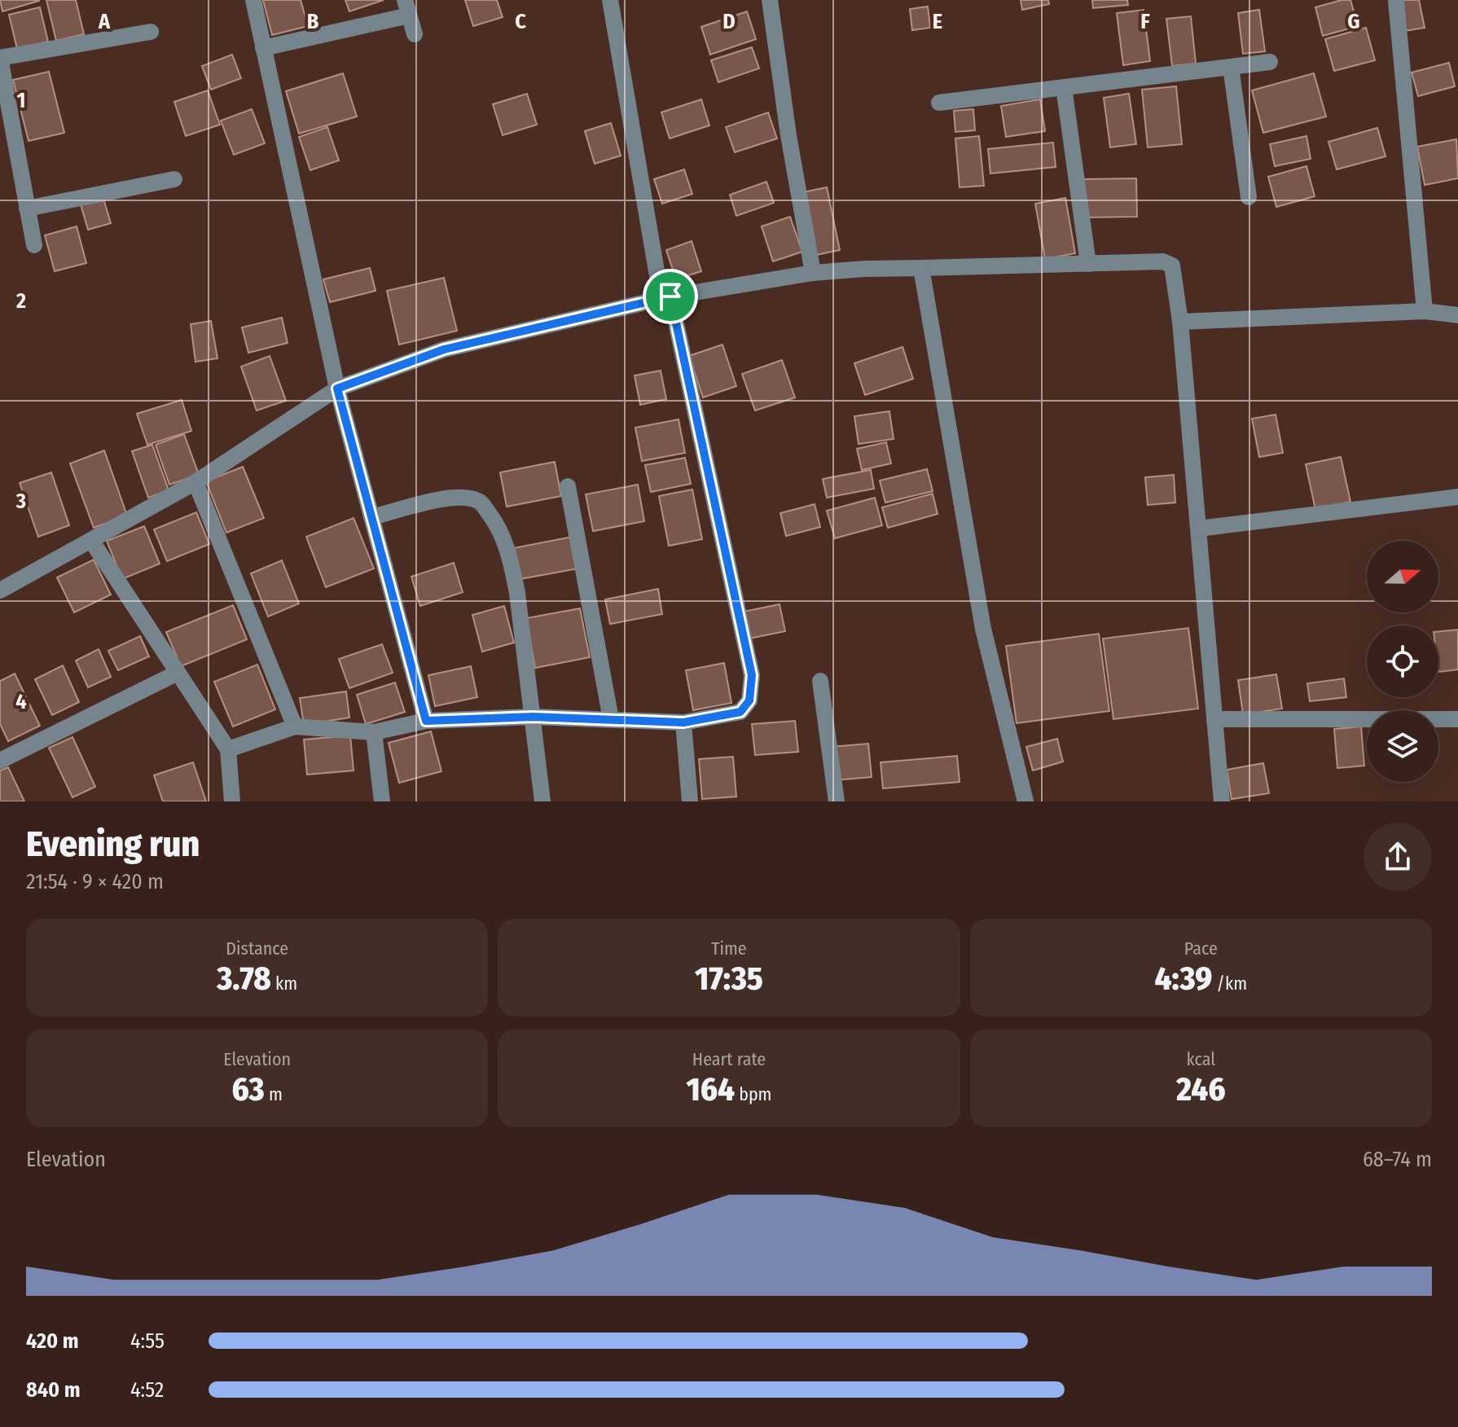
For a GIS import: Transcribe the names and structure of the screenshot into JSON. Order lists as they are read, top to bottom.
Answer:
{
  "north": "right",
  "page": {
    "heading": ["Evening run", "21:54 · 9 × 420 m"],
    "stats": [
      ["Distance", "3.78 km"],
      ["Time", "17:35"],
      ["Pace", "4:39 /km"],
      ["Elevation", "63 m"],
      ["Heart rate", "164 bpm"],
      ["kcal", "246"]
    ],
    "chart": ["Elevation", "68–74 m"],
    "list": [
      {
        "name": "420 m",
        "note": "4:55"
      },
      {
        "name": "840 m",
        "note": "4:52"
      }
    ]
  },
  "grid": {
    "columns": [
      "A",
      "B",
      "C",
      "D",
      "E",
      "F",
      "G"
    ],
    "rows": [
      "1",
      "2",
      "3",
      "4"
    ]
  }
}
